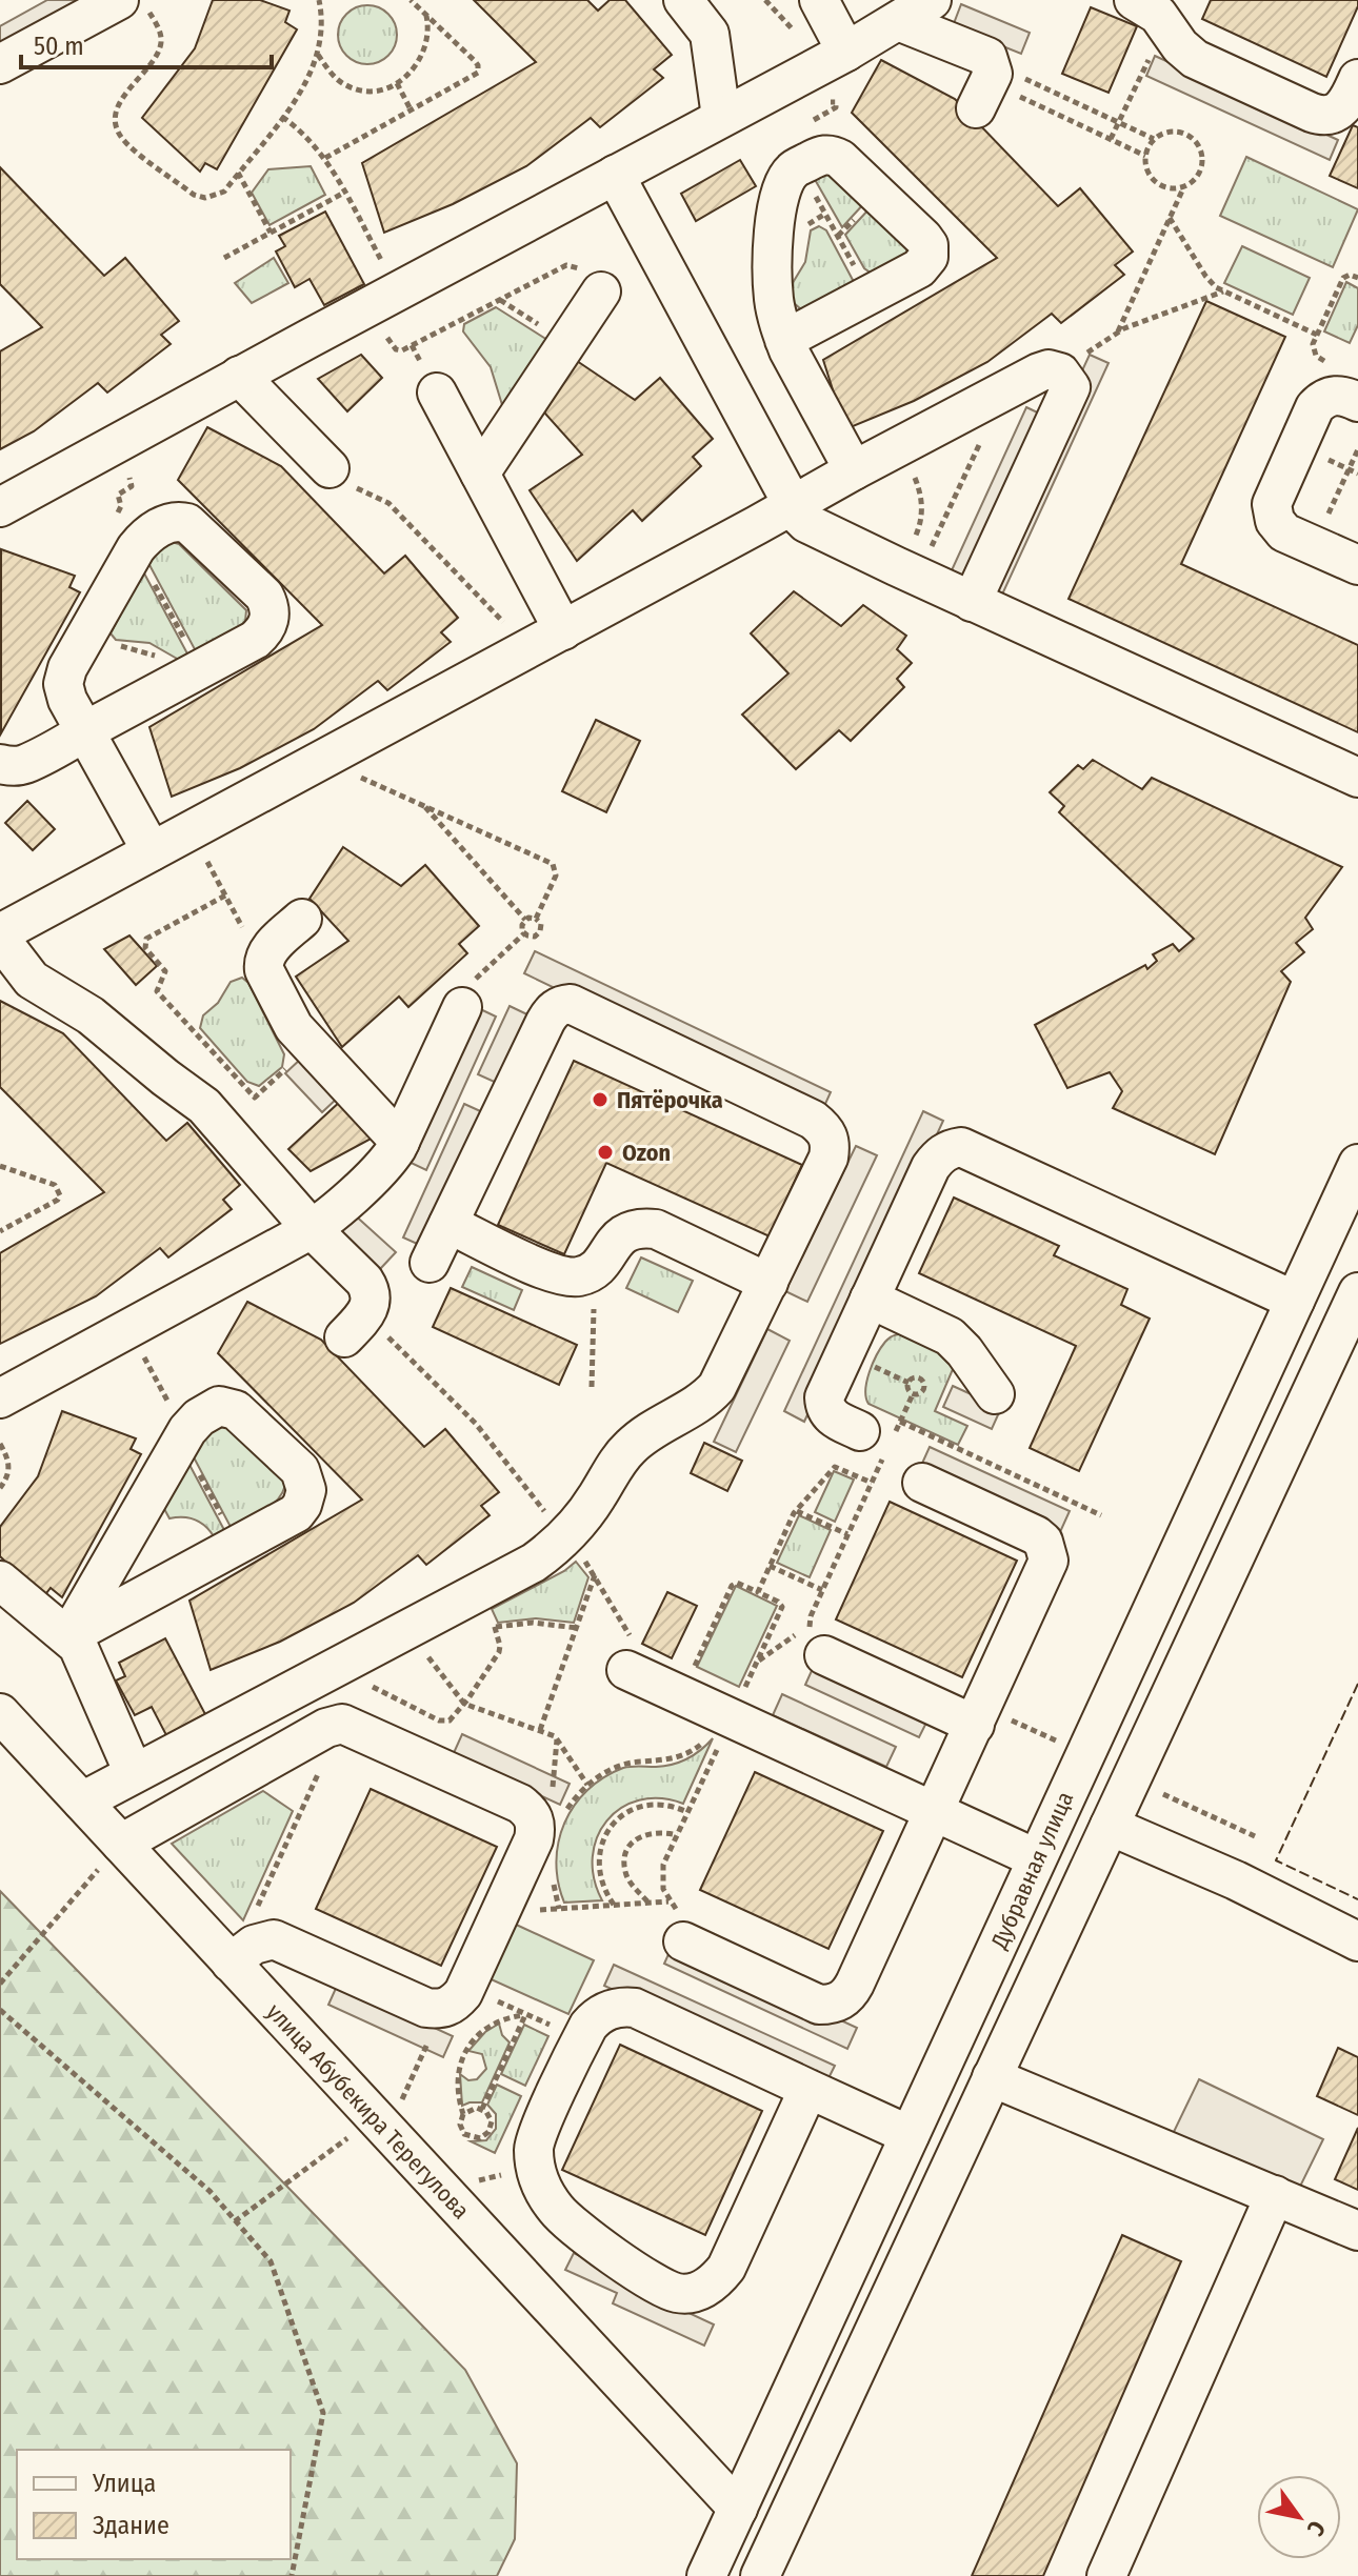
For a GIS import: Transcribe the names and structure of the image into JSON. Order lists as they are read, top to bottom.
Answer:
{
  "streets": {
    "street": ["Дубравная улица", "улица Абубекира Терегулова"]
  },
  "crossings": [
    ["Дубравная улица", "улица Абубекира Терегулова"]
  ],
  "places": ["Пятёрочка", "Ozon"],
  "legend": ["Улица", "Здание"],
  "scale_bar": "50 m",
  "north": "bottom right"
}
